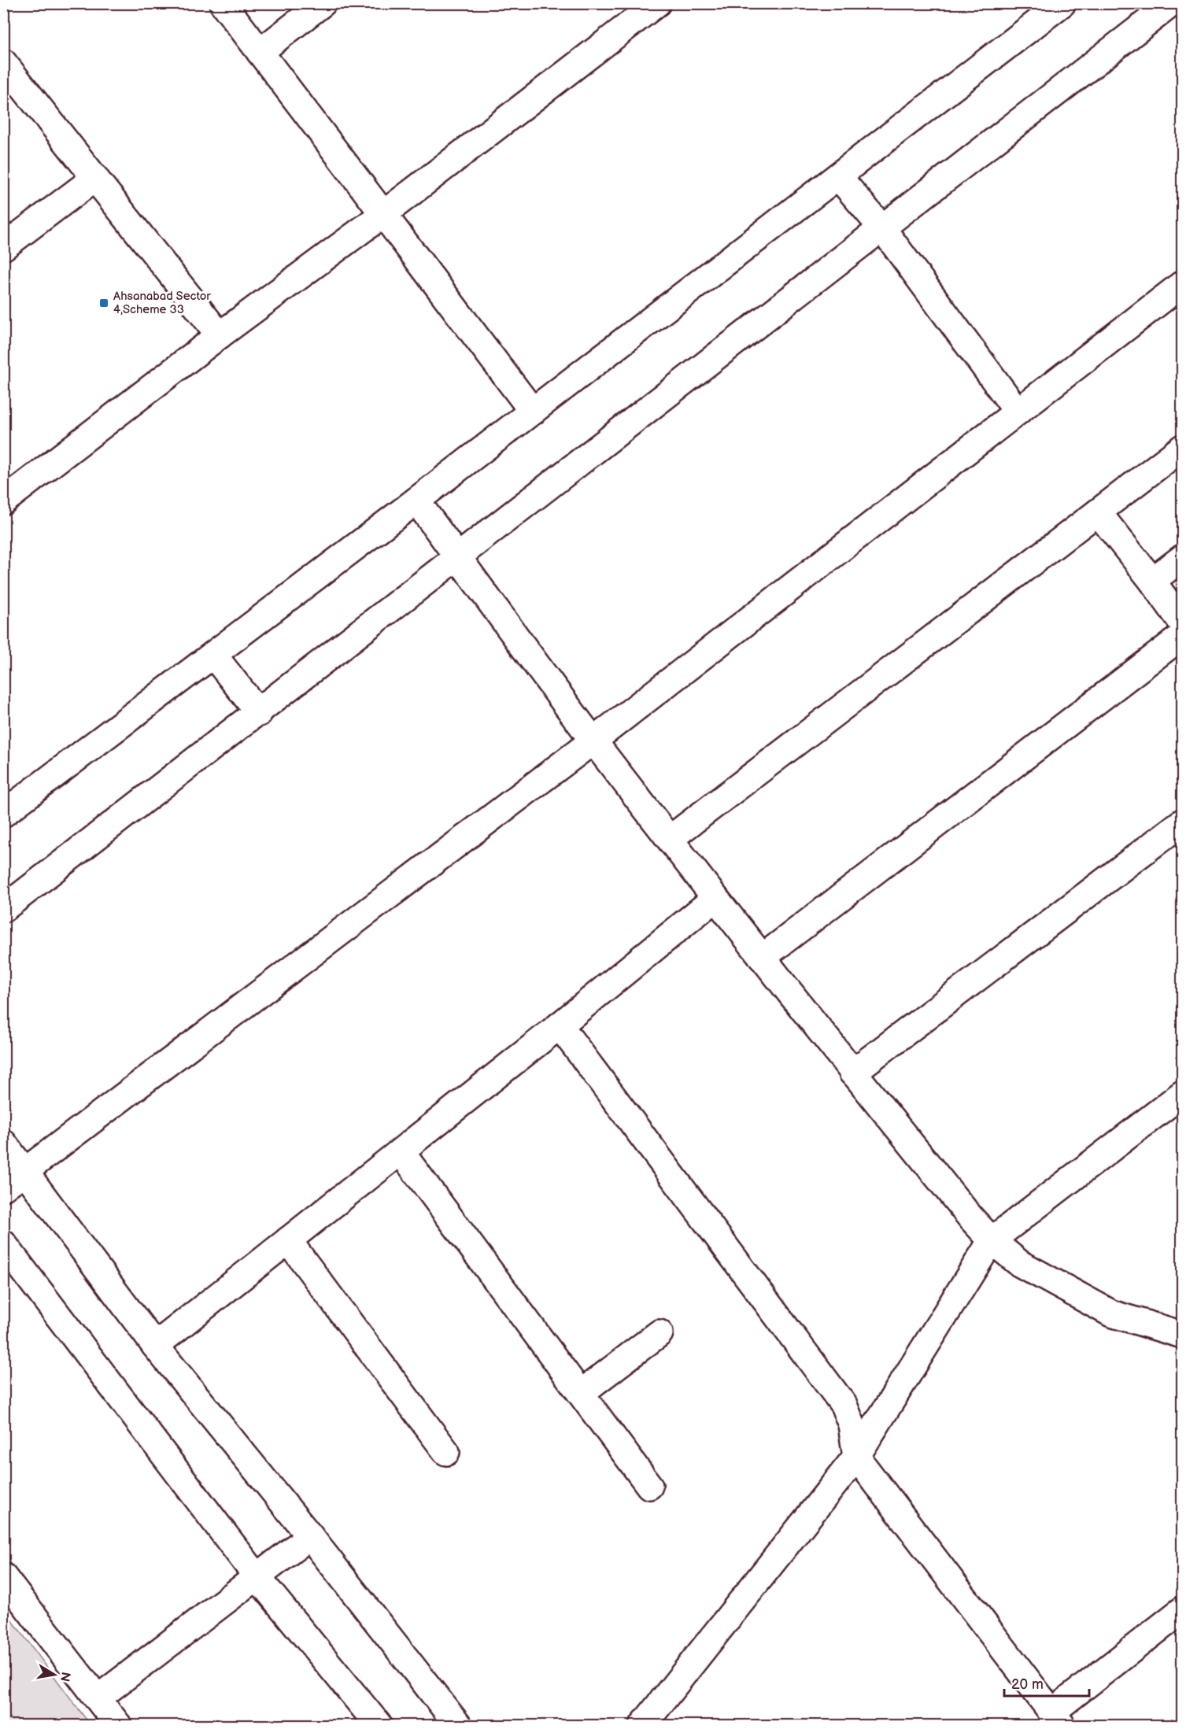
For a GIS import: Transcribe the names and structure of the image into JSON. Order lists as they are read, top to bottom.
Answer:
{
  "places": {
    "transit": ["Ahsanabad Sector 4,Scheme 33"]
  },
  "scale_bar": "20 m",
  "north": "right"
}
